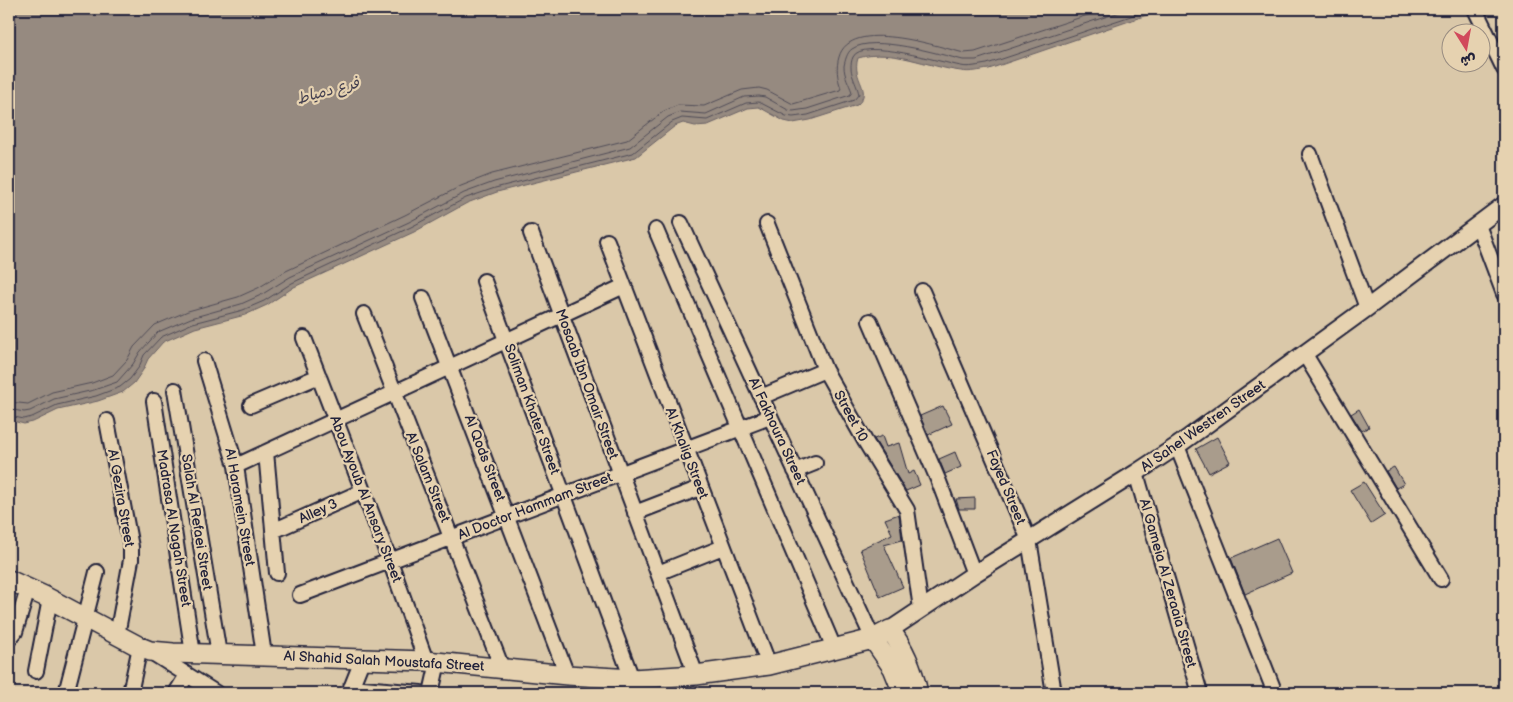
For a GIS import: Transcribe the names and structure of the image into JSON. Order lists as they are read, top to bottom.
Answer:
{
  "streets": {
    "main road": ["Al Shahid Salah Moustafa Street"],
    "street": [
      "Mosaab Ibn Omair Street",
      "Soliman Khater Street",
      "Street 10",
      "Al Sahel Westren Street",
      "Al Fakhoura Street",
      "Al Khalig Street",
      "Al Qods Street",
      "Al Salam Street",
      "Fayed Street",
      "Al Gezira Street",
      "Abou Ayoub Al Ansary Street",
      "Al Doctor Hammam Street",
      "Al Haramein Street",
      "Alley 3",
      "Salah Al Refaei Street",
      "Madrasa Al Nagah Street",
      "Al Gameia Al Zeraaia Street"
    ]
  },
  "crossings": [
    ["Mosaab Ibn Omair Street", "Al Doctor Hammam Street"],
    ["Mosaab Ibn Omair Street", "Al Shahid Salah Moustafa Street"],
    ["Soliman Khater Street", "Al Doctor Hammam Street"],
    ["Soliman Khater Street", "Al Shahid Salah Moustafa Street"],
    ["Street 10", "Al Sahel Westren Street"],
    ["Al Sahel Westren Street", "Fayed Street"],
    ["Al Sahel Westren Street", "Al Gameia Al Zeraaia Street"],
    ["Al Sahel Westren Street", "Al Shahid Salah Moustafa Street"],
    ["Al Fakhoura Street", "Al Doctor Hammam Street"],
    ["Al Fakhoura Street", "Al Shahid Salah Moustafa Street"],
    ["Al Khalig Street", "Al Doctor Hammam Street"],
    ["Al Khalig Street", "Al Shahid Salah Moustafa Street"],
    ["Al Qods Street", "Al Doctor Hammam Street"],
    ["Al Qods Street", "Al Shahid Salah Moustafa Street"],
    ["Al Salam Street", "Al Doctor Hammam Street"],
    ["Al Salam Street", "Al Shahid Salah Moustafa Street"],
    ["Al Gezira Street", "Al Shahid Salah Moustafa Street"],
    ["Abou Ayoub Al Ansary Street", "Al Doctor Hammam Street"],
    ["Abou Ayoub Al Ansary Street", "Alley 3"],
    ["Abou Ayoub Al Ansary Street", "Al Shahid Salah Moustafa Street"],
    ["Al Haramein Street", "Al Shahid Salah Moustafa Street"],
    ["Salah Al Refaei Street", "Al Shahid Salah Moustafa Street"],
    ["Madrasa Al Nagah Street", "Al Shahid Salah Moustafa Street"]
  ],
  "water": ["فرع دمياط"],
  "north": "bottom"
}
